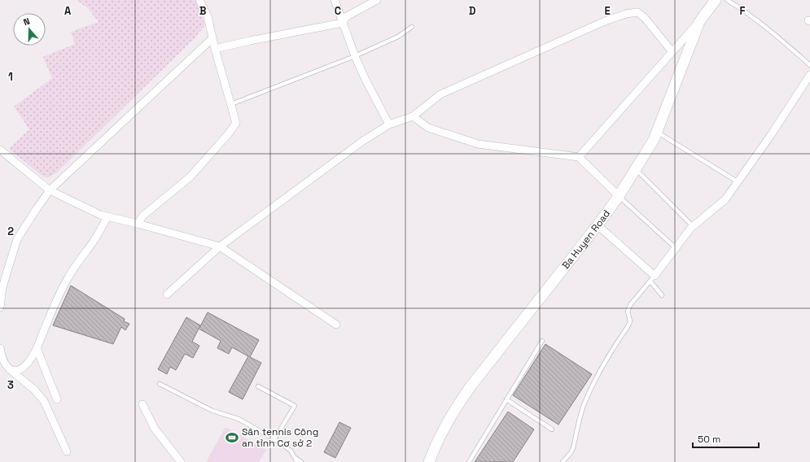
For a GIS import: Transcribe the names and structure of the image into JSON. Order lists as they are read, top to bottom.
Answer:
{
  "streets": {
    "street": ["Ba Huyen Road"]
  },
  "places": {
    "sports": ["Sân tennis Công an tỉnh Cơ sở 2"]
  },
  "scale_bar": "50 m",
  "north": "top",
  "grid": {
    "columns": [
      "A",
      "B",
      "C",
      "D",
      "E",
      "F"
    ],
    "rows": ["1", "2", "3"]
  }
}
